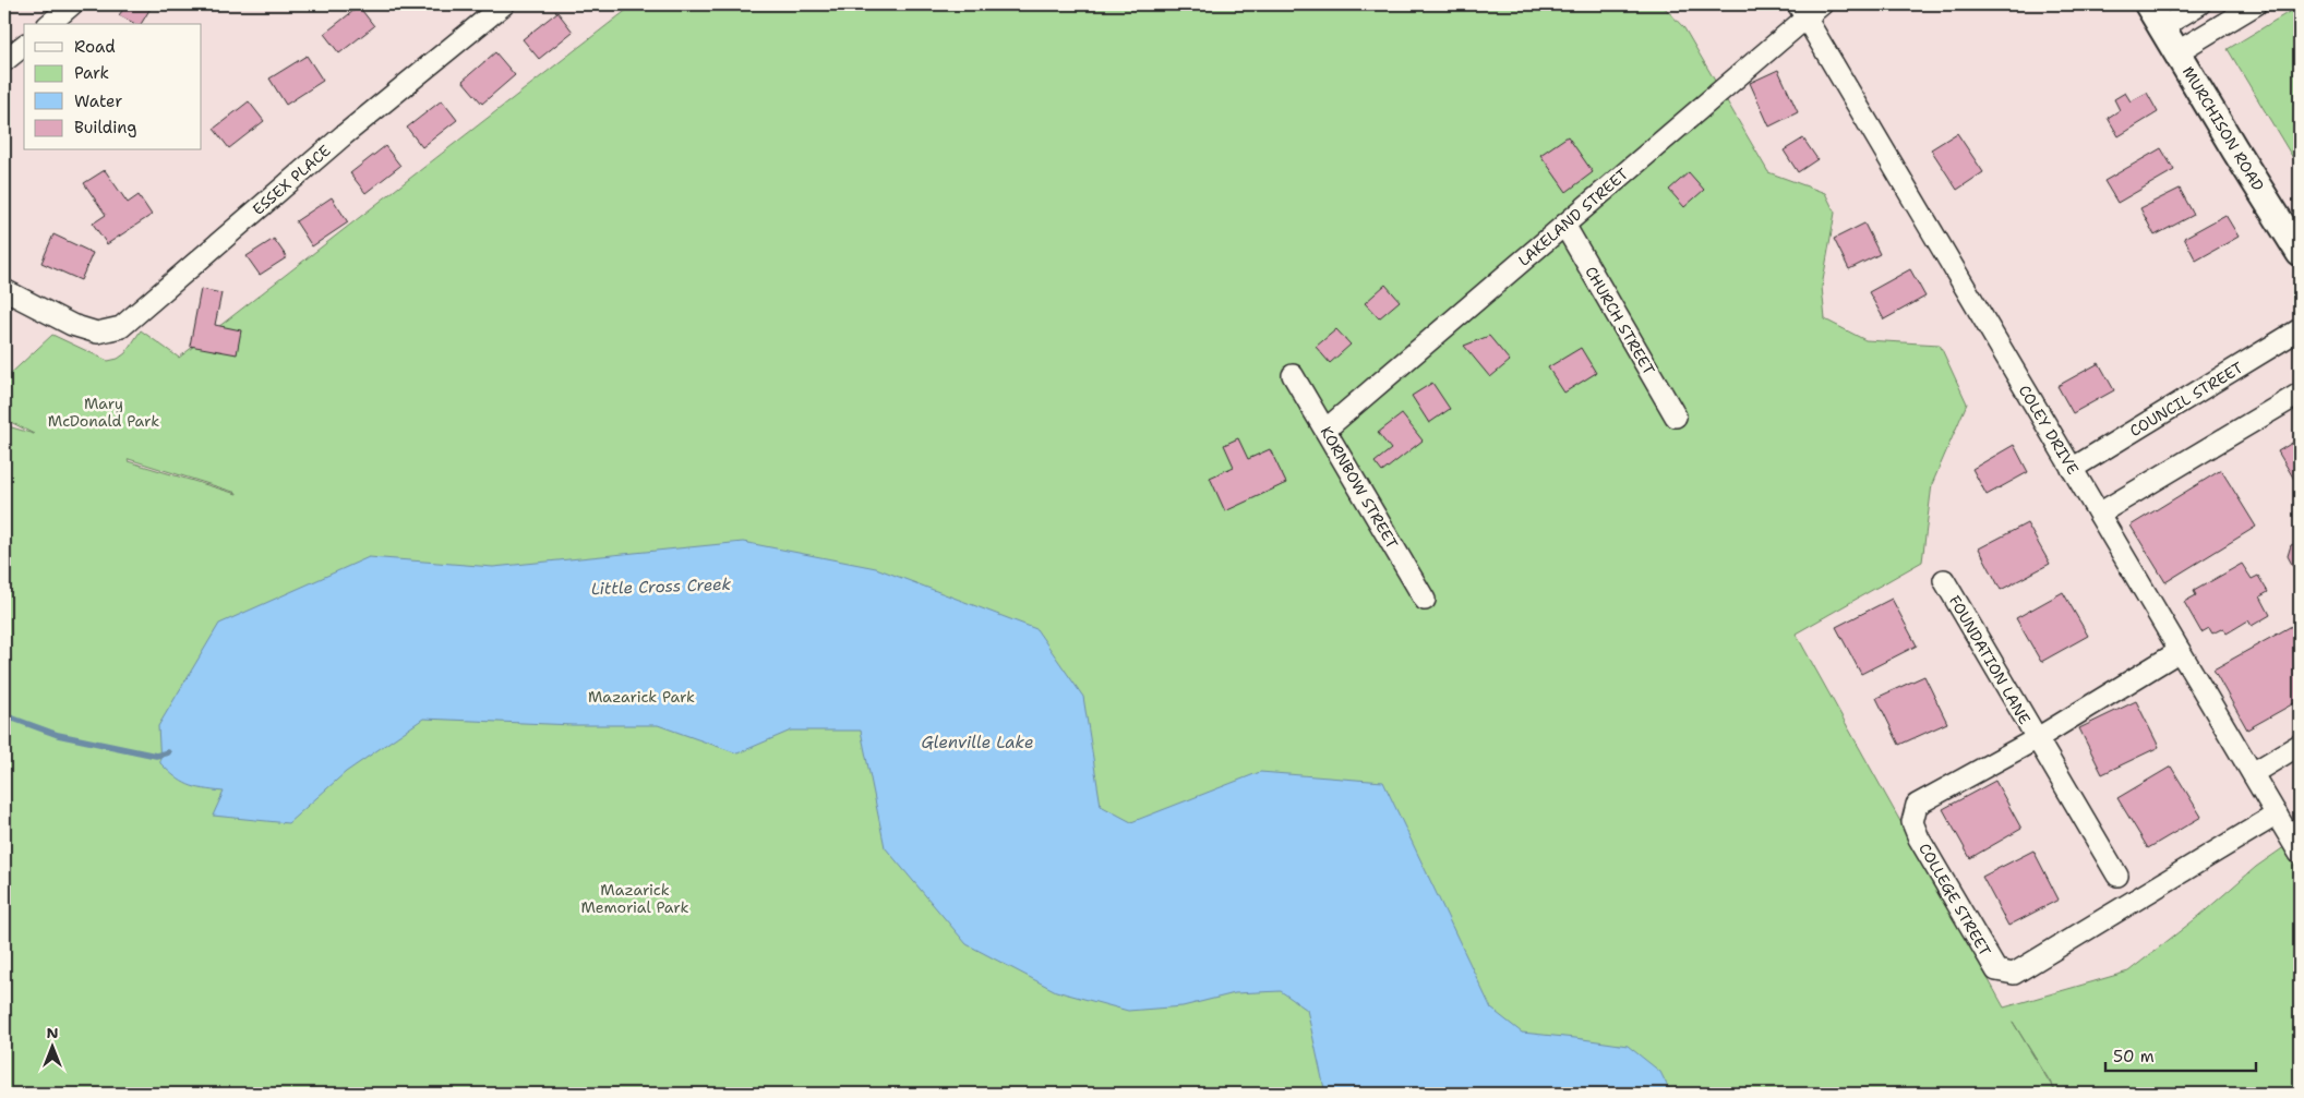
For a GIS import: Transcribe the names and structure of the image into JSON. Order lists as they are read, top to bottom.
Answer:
{
  "streets": {
    "main road": ["MURCHISON ROAD"],
    "street": [
      "ESSEX PLACE",
      "LAKELAND STREET",
      "CHURCH STREET",
      "COUNCIL STREET",
      "COLEY DRIVE",
      "KORNBOW STREET",
      "FOUNDATION LANE",
      "COLLEGE STREET"
    ]
  },
  "crossings": [
    ["LAKELAND STREET", "CHURCH STREET"],
    ["LAKELAND STREET", "COLEY DRIVE"],
    ["LAKELAND STREET", "KORNBOW STREET"],
    ["COUNCIL STREET", "COLEY DRIVE"],
    ["COLEY DRIVE", "FOUNDATION LANE"],
    ["COLEY DRIVE", "COLLEGE STREET"],
    ["FOUNDATION LANE", "COLLEGE STREET"]
  ],
  "water": ["Little Cross Creek", "Glenville Lake"],
  "parks": ["Mary McDonald Park", "Mazarick Park", "Mazarick Memorial Park"],
  "legend": [
    "Road",
    "Park",
    "Water",
    "Building"
  ],
  "scale_bar": "50 m",
  "north": "top"
}
